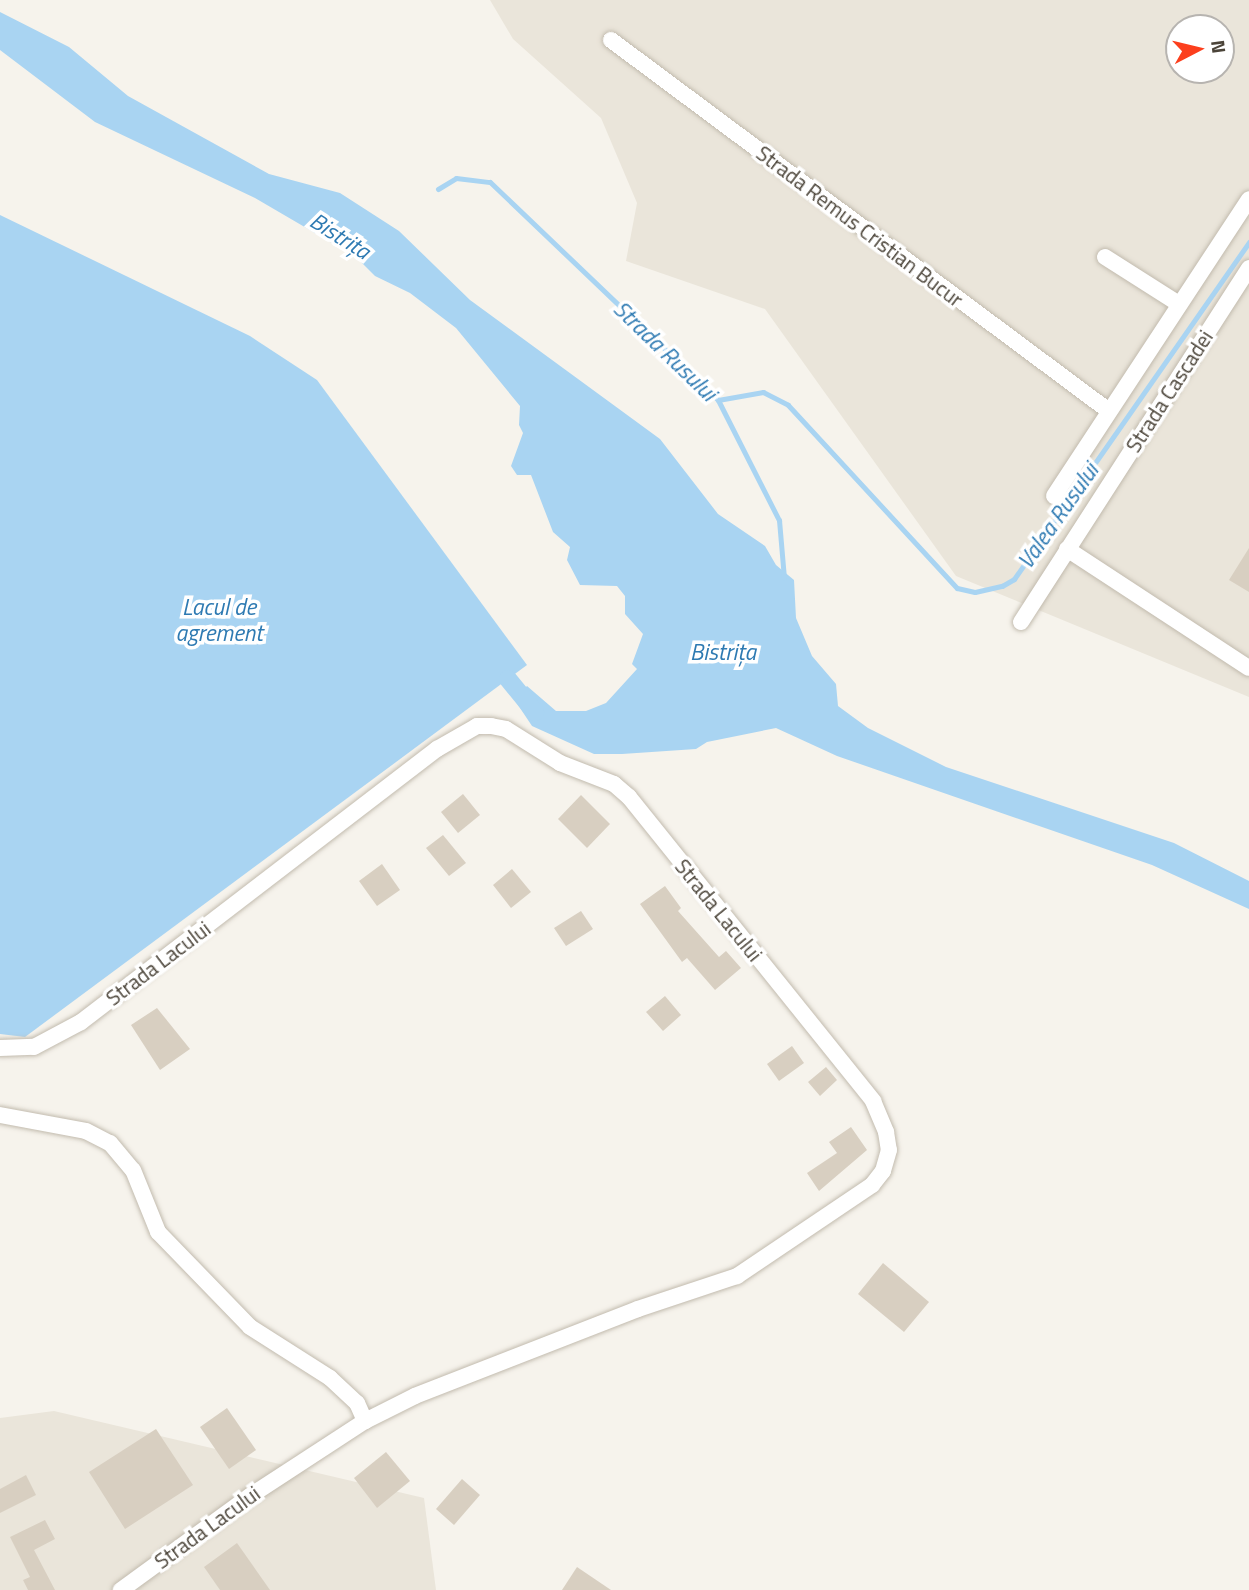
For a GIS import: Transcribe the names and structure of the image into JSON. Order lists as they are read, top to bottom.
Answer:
{
  "streets": {
    "street": ["Strada Remus Cristian Bucur", "Strada Cascadei", "Strada Lacului"]
  },
  "water": [
    "Bistrița",
    "Strada Rusului",
    "Valea Rusului",
    "Lacul de agrement"
  ],
  "north": "right"
}
